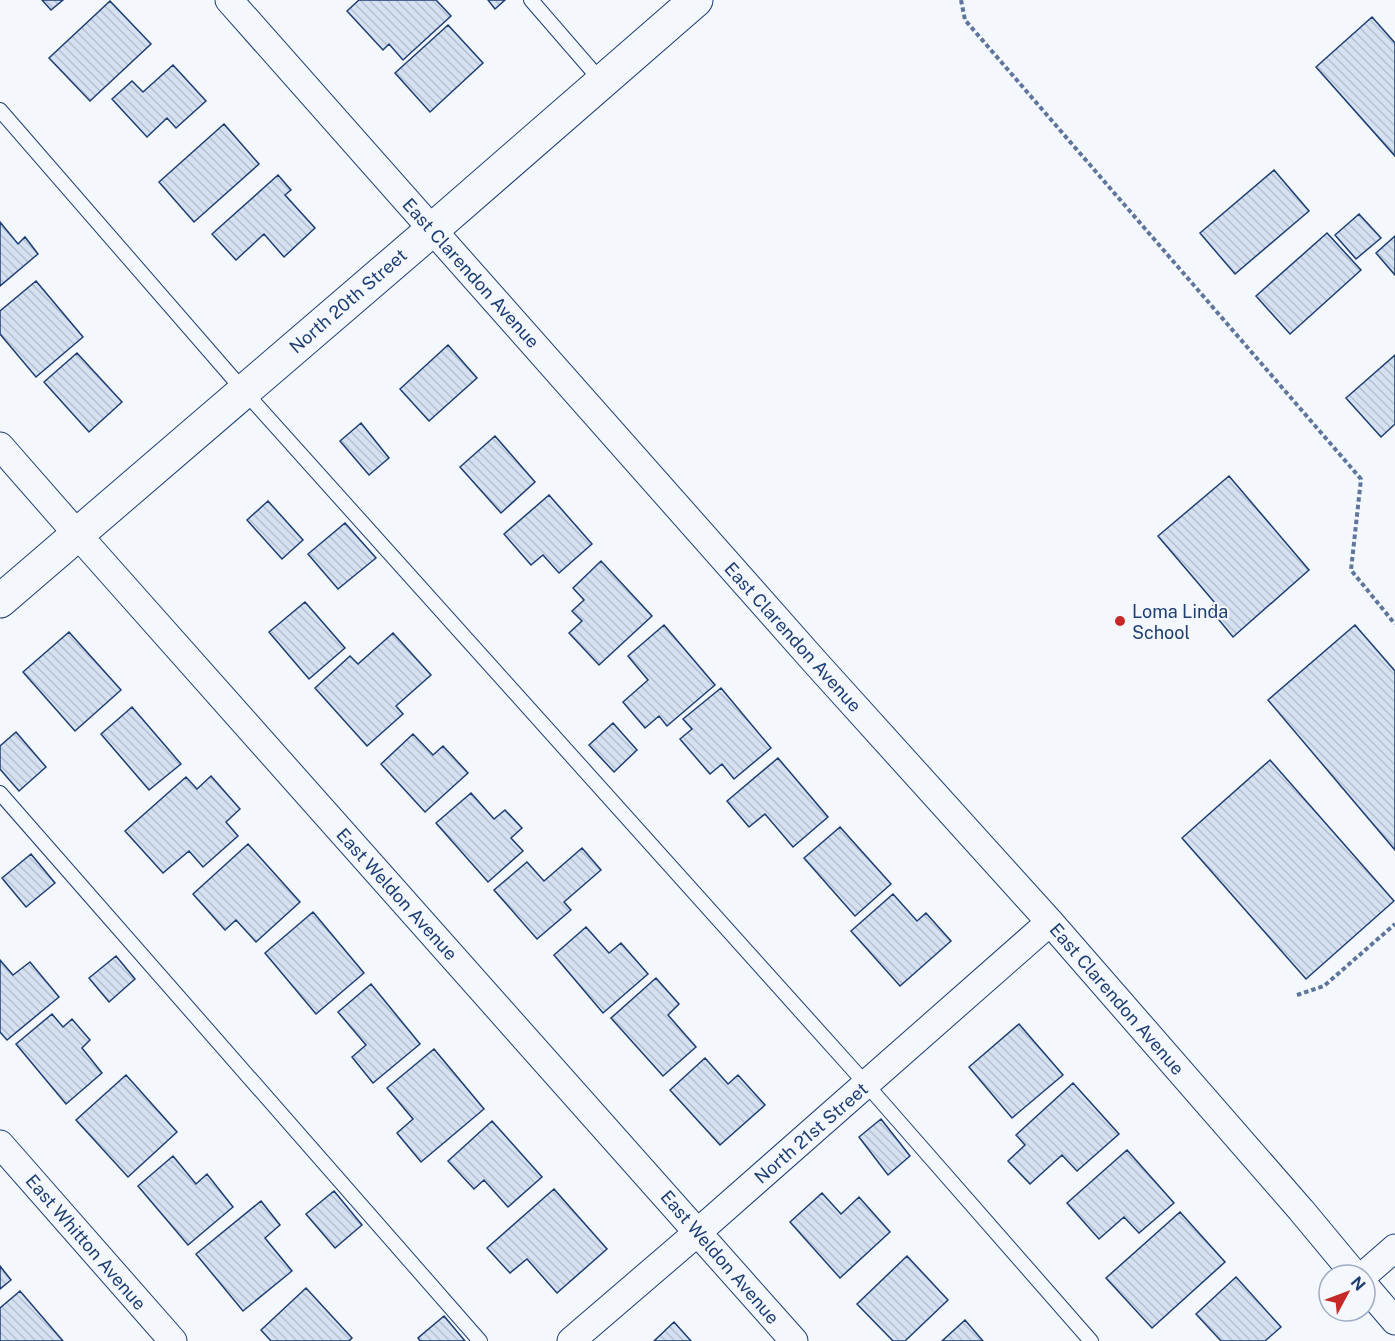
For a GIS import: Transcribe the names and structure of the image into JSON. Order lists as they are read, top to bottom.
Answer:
{
  "streets": {
    "street": [
      "East Clarendon Avenue",
      "North 20th Street",
      "East Weldon Avenue",
      "North 21st Street",
      "East Whitton Avenue"
    ]
  },
  "crossings": [
    ["East Clarendon Avenue", "North 20th Street"],
    ["East Clarendon Avenue", "North 21st Street"],
    ["North 20th Street", "East Weldon Avenue"],
    ["East Weldon Avenue", "North 21st Street"]
  ],
  "places": ["Loma Linda School"],
  "north": "top right"
}
